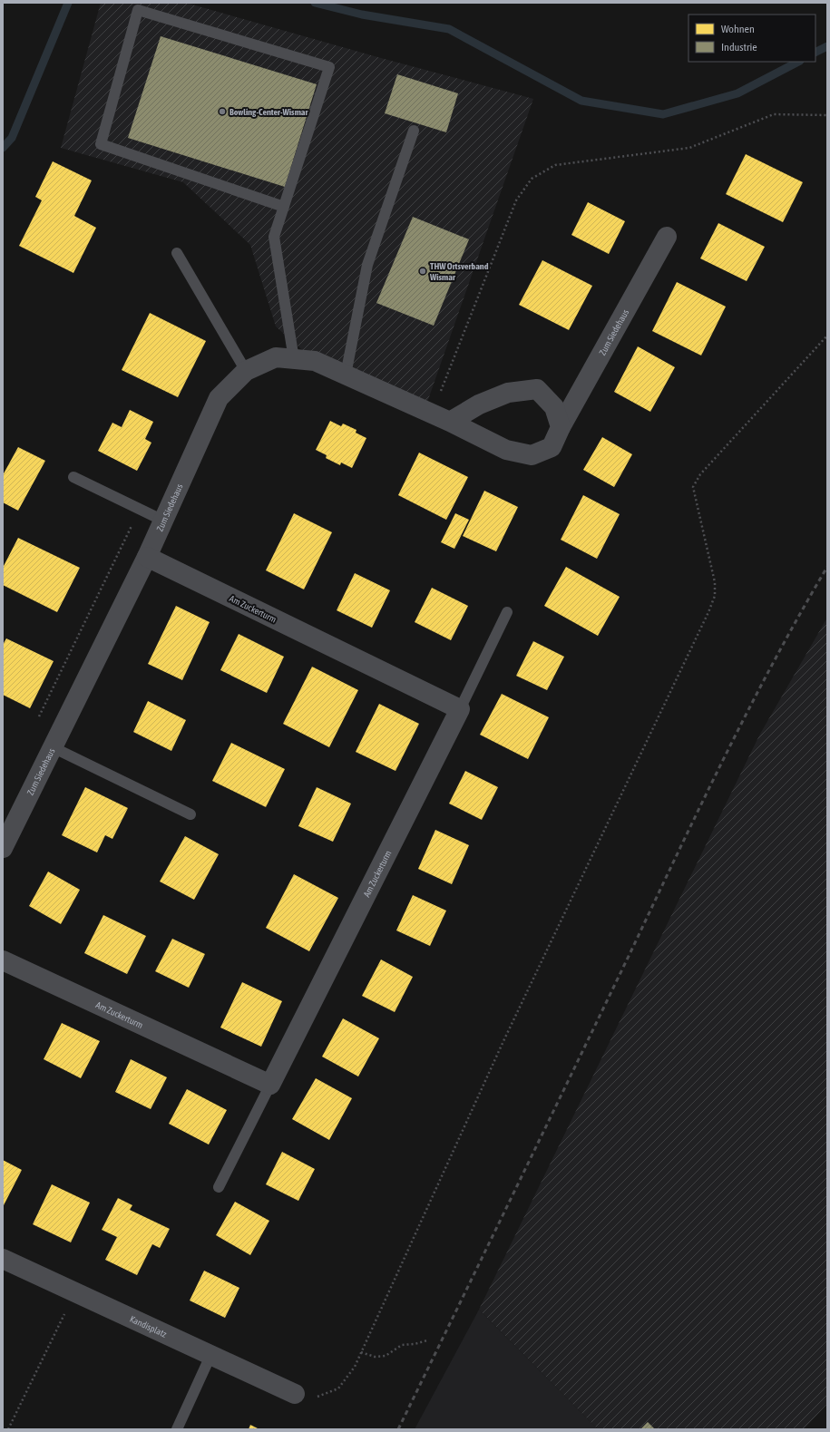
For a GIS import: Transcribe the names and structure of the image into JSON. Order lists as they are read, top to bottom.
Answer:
{
  "streets": {
    "street": ["Zum Siedehaus", "Am Zuckerturm", "Kandisplatz"]
  },
  "crossings": [
    ["Zum Siedehaus", "Am Zuckerturm"]
  ],
  "places": ["Bowling-Center-Wismar", "THW Ortsverband Wismar"],
  "legend": ["Wohnen", "Industrie"]
}
